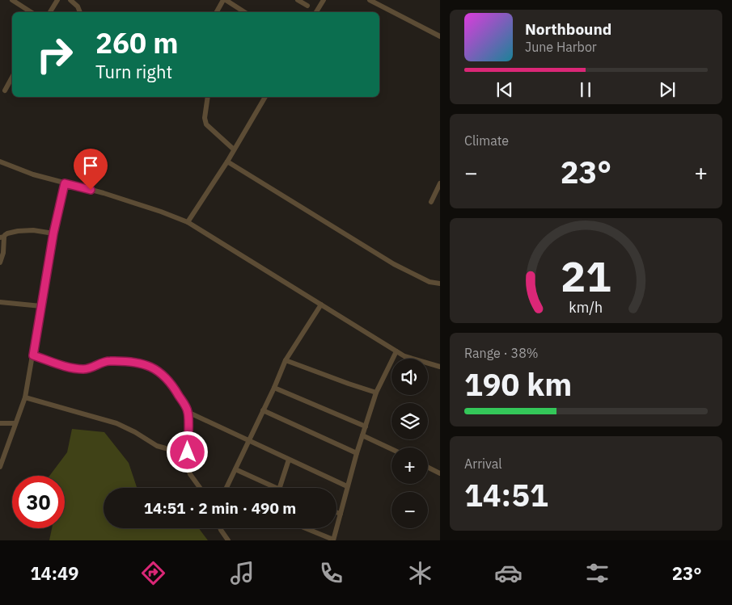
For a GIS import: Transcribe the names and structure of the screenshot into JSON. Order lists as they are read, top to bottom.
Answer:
{
  "page": {
    "turn": ["260 m", "Turn right"],
    "song": ["Northbound", "June Harbor"],
    "tile": [
      "Climate",
      ["Range · 38%", "190 km"],
      ["Arrival", "14:51"]
    ],
    "heat": ["−", "23°", "+"],
    "map_buttons": ["+", "−"],
    "limit": "30",
    "trip": "14:51 · 2 min · 490 m",
    "tabs": ["14:49", "23°"],
    "gauge": ["21", "km/h"]
  }
}
